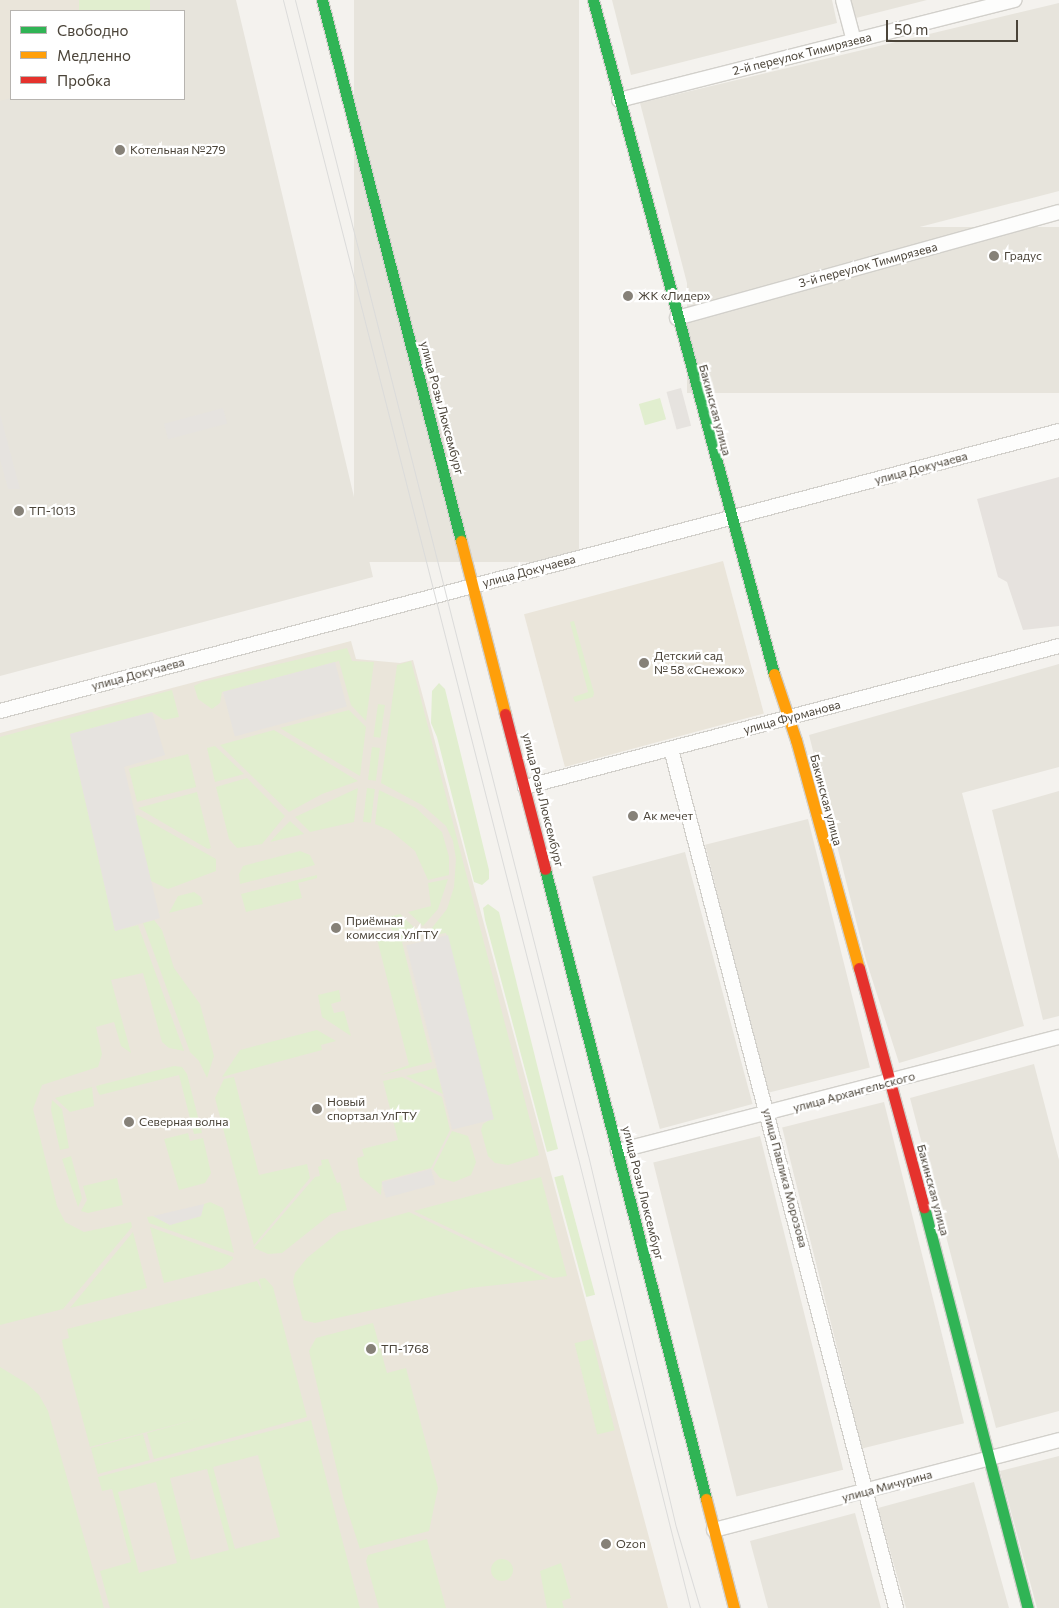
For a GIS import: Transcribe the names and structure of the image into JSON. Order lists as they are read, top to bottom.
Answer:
{
  "streets": {
    "street": [
      "2-й переулок Тимирязева",
      "3-й переулок Тимирязева",
      "улица Розы Люксембург",
      "Бакинская улица",
      "улица Докучаева",
      "улица Фурманова",
      "улица Архангельского",
      "улица Павлика Морозова",
      "улица Мичурина"
    ]
  },
  "crossings": [
    ["2-й переулок Тимирязева", "Бакинская улица"],
    ["3-й переулок Тимирязева", "Бакинская улица"],
    ["улица Розы Люксембург", "улица Докучаева"],
    ["улица Розы Люксембург", "улица Фурманова"],
    ["улица Розы Люксембург", "улица Архангельского"],
    ["улица Розы Люксембург", "улица Мичурина"],
    ["Бакинская улица", "улица Докучаева"],
    ["Бакинская улица", "улица Фурманова"],
    ["Бакинская улица", "улица Архангельского"],
    ["Бакинская улица", "улица Мичурина"],
    ["улица Фурманова", "улица Павлика Морозова"],
    ["улица Архангельского", "улица Павлика Морозова"],
    ["улица Павлика Морозова", "улица Мичурина"]
  ],
  "places": [
    "Котельная №279",
    "Градус",
    "ЖК «Лидер»",
    "ТП-1013",
    "Детский сад № 58 «Снежок»",
    "Ак мечет",
    "Приёмная комиссия УлГТУ",
    "Новый спортзал УлГТУ",
    "Северная волна",
    "ТП-1768",
    "Ozon"
  ],
  "legend": ["Свободно", "Медленно", "Пробка"],
  "scale_bar": "50 m"
}
